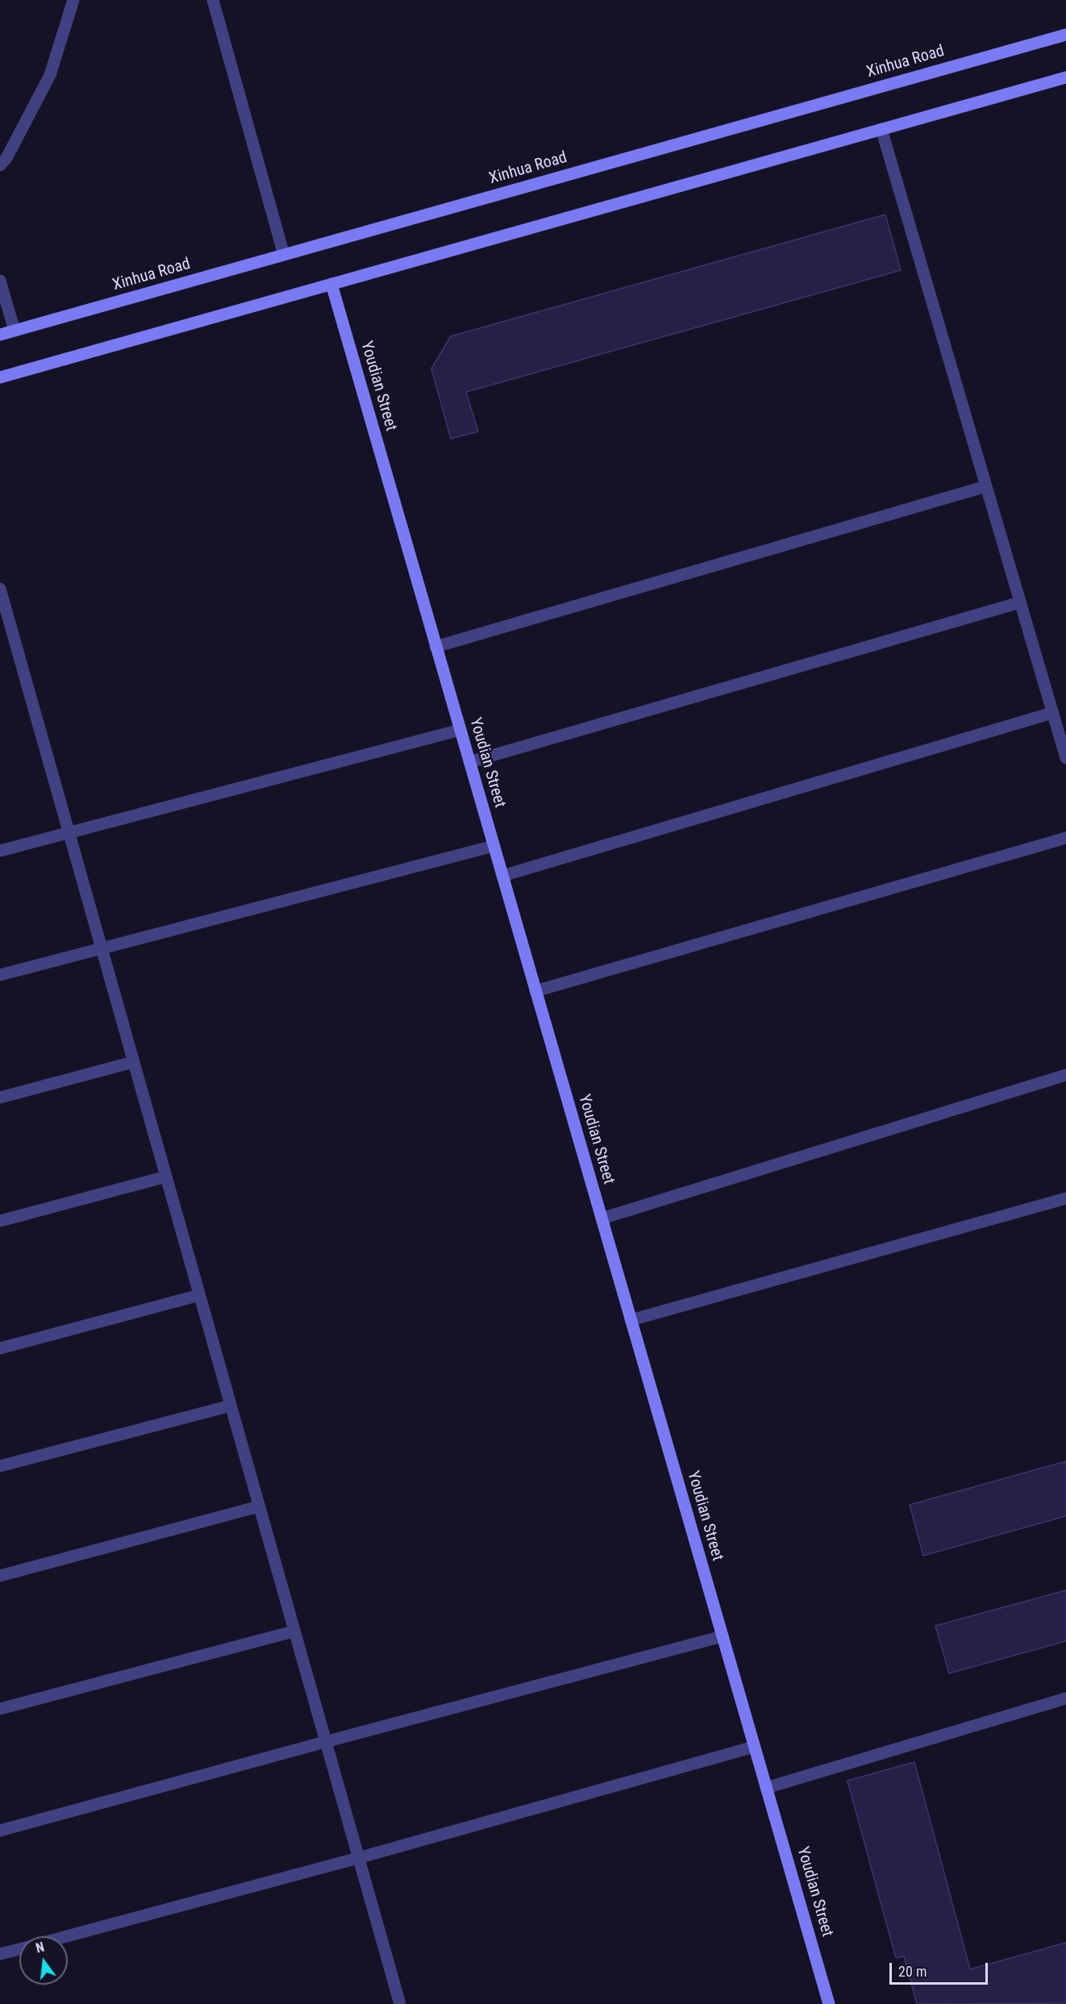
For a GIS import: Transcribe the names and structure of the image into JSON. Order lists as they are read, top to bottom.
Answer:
{
  "streets": {
    "main road": ["Xinhua Road", "Youdian Street"]
  },
  "scale_bar": "20 m",
  "north": "top"
}
